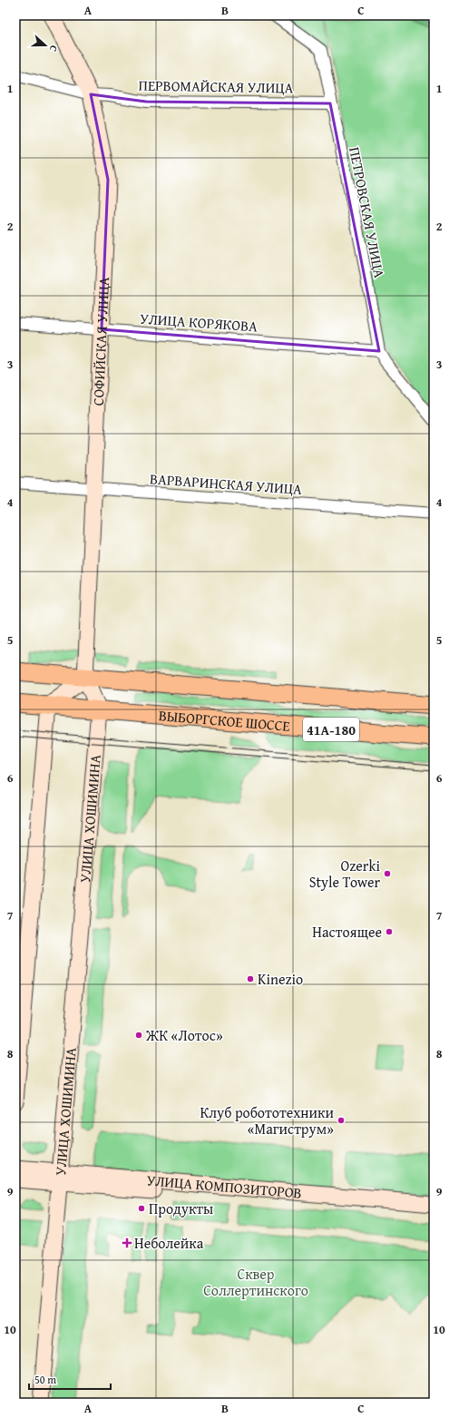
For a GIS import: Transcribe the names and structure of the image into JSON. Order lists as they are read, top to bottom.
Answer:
{
  "streets": {
    "main road": ["ВЫБОРГСКОЕ ШОССЕ", "41А-180"],
    "street": [
      "ПЕРВОМАЙСКАЯ УЛИЦА",
      "ПЕТРОВСКАЯ УЛИЦА",
      "УЛИЦА КОРЯКОВА",
      "СОФИЙСКАЯ УЛИЦА",
      "ВАРВАРИНСКАЯ УЛИЦА",
      "УЛИЦА ХОШИМИНА",
      "УЛИЦА КОМПОЗИТОРОВ"
    ]
  },
  "crossings": [
    ["ПЕРВОМАЙСКАЯ УЛИЦА", "ПЕТРОВСКАЯ УЛИЦА"],
    ["ПЕРВОМАЙСКАЯ УЛИЦА", "СОФИЙСКАЯ УЛИЦА"],
    ["ПЕТРОВСКАЯ УЛИЦА", "УЛИЦА КОРЯКОВА"],
    ["УЛИЦА КОРЯКОВА", "СОФИЙСКАЯ УЛИЦА"],
    ["СОФИЙСКАЯ УЛИЦА", "ВАРВАРИНСКАЯ УЛИЦА"],
    ["СОФИЙСКАЯ УЛИЦА", "41А-180"],
    ["СОФИЙСКАЯ УЛИЦА", "УЛИЦА ХОШИМИНА"],
    ["ВЫБОРГСКОЕ ШОССЕ", "УЛИЦА ХОШИМИНА"],
    ["41А-180", "УЛИЦА ХОШИМИНА"],
    ["УЛИЦА ХОШИМИНА", "УЛИЦА КОМПОЗИТОРОВ"]
  ],
  "parks": ["Сквер Соллертинского"],
  "places": {
    "other": [
      "Ozerki Style Tower",
      "Настоящее",
      "Kinezio",
      "ЖК «Лотос»",
      "Клуб робототехники «Магиструм»",
      "Продукты"
    ],
    "health": ["Неболейка"]
  },
  "scale_bar": "50 m",
  "north": "right",
  "grid": {
    "columns": ["A", "B", "C"],
    "rows": [
      "1",
      "2",
      "3",
      "4",
      "5",
      "6",
      "7",
      "8",
      "9",
      "10"
    ]
  }
}
